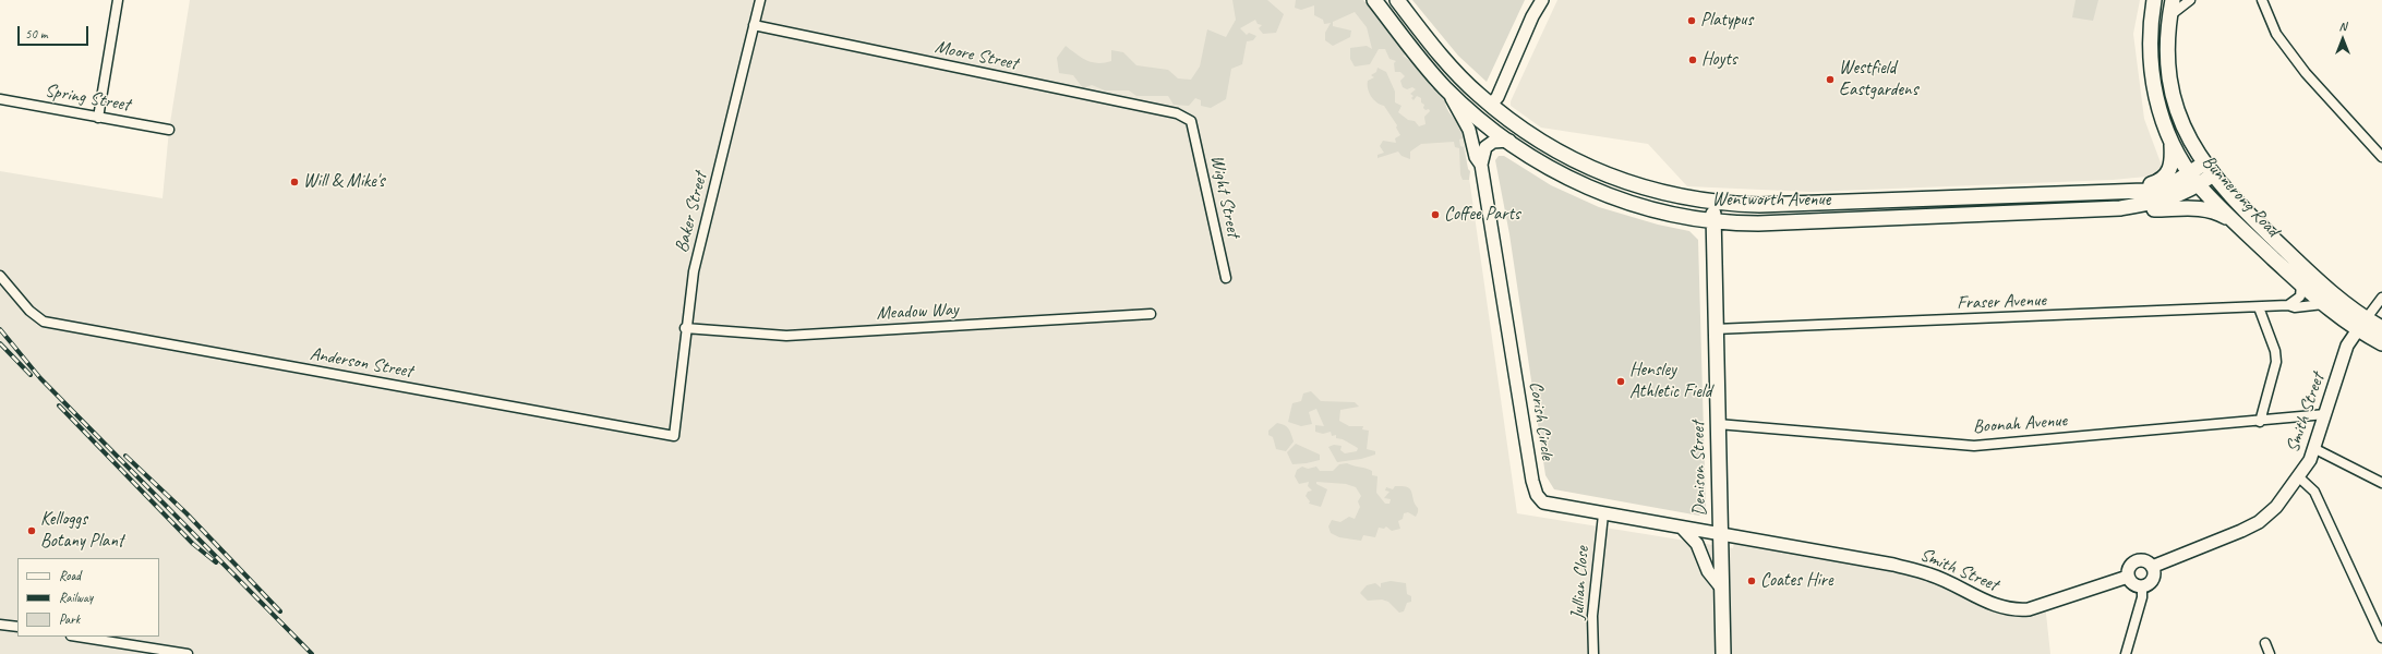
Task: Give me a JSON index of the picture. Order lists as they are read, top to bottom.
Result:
{
  "streets": {
    "main road": ["Bunnerong Road", "Wentworth Avenue", "Denison Street"],
    "street": [
      "Moore Street",
      "Spring Street",
      "Wight Street",
      "Baker Street",
      "Fraser Avenue",
      "Meadow Way",
      "Anderson Street",
      "Smith Street",
      "Corish Circle",
      "Boonah Avenue",
      "Jullian Close"
    ]
  },
  "crossings": [
    ["Moore Street", "Wight Street"],
    ["Moore Street", "Baker Street"],
    ["Bunnerong Road", "Wentworth Avenue"],
    ["Bunnerong Road", "Fraser Avenue"],
    ["Bunnerong Road", "Smith Street"],
    ["Wentworth Avenue", "Corish Circle"],
    ["Wentworth Avenue", "Denison Street"],
    ["Baker Street", "Meadow Way"],
    ["Baker Street", "Anderson Street"],
    ["Fraser Avenue", "Denison Street"],
    ["Smith Street", "Corish Circle"],
    ["Smith Street", "Boonah Avenue"],
    ["Smith Street", "Denison Street"],
    ["Corish Circle", "Denison Street"],
    ["Corish Circle", "Jullian Close"],
    ["Boonah Avenue", "Denison Street"]
  ],
  "places": [
    "Platypus",
    "Hoyts",
    "Westfield Eastgardens",
    "Will & Mike's",
    "Coffee Parts",
    "Hensley Athletic Field",
    "Kelloggs Botany Plant",
    "Coates Hire"
  ],
  "legend": ["Road", "Railway", "Park"],
  "scale_bar": "50 m",
  "north": "top"
}
